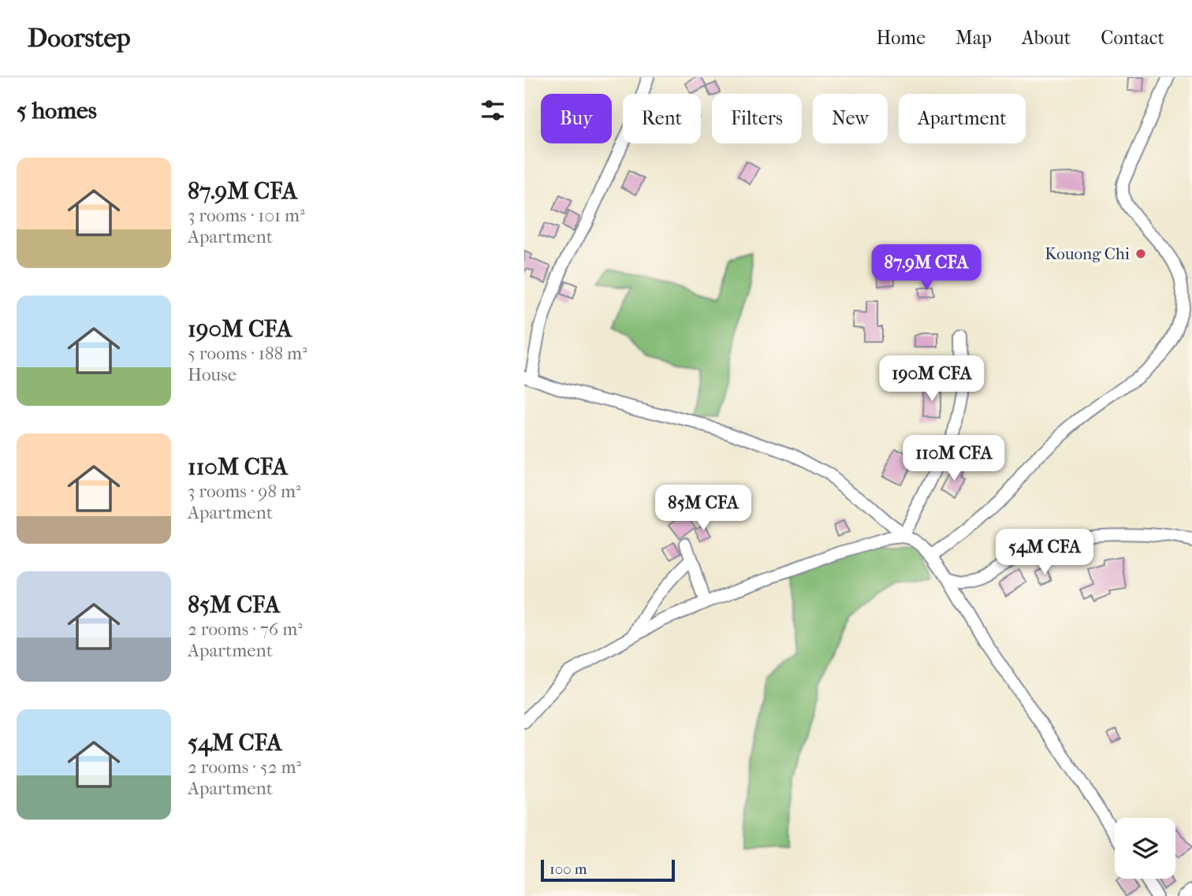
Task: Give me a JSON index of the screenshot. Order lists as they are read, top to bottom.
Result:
{
  "places": ["Kouong Chi"],
  "scale_bar": "100 m",
  "page": {
    "header": "Doorstep",
    "nav": [
      "Home",
      "Map",
      "About",
      "Contact"
    ],
    "heading": "5 homes",
    "chip": [
      "Buy",
      "Rent",
      "Filters",
      "New",
      "Apartment"
    ],
    "list": [
      {
        "name": "87.9M CFA",
        "note": "3 rooms · 101 m² · Apartment"
      },
      {
        "name": "190M CFA",
        "note": "5 rooms · 188 m² · House"
      },
      {
        "name": "110M CFA",
        "note": "3 rooms · 98 m² · Apartment"
      },
      {
        "name": "85M CFA",
        "note": "2 rooms · 76 m² · Apartment"
      },
      {
        "name": "54M CFA",
        "note": "2 rooms · 52 m² · Apartment"
      }
    ],
    "price": [
      "87.9M CFA",
      "190M CFA",
      "110M CFA",
      "85M CFA",
      "54M CFA"
    ],
    "scale": "100 m"
  }
}
